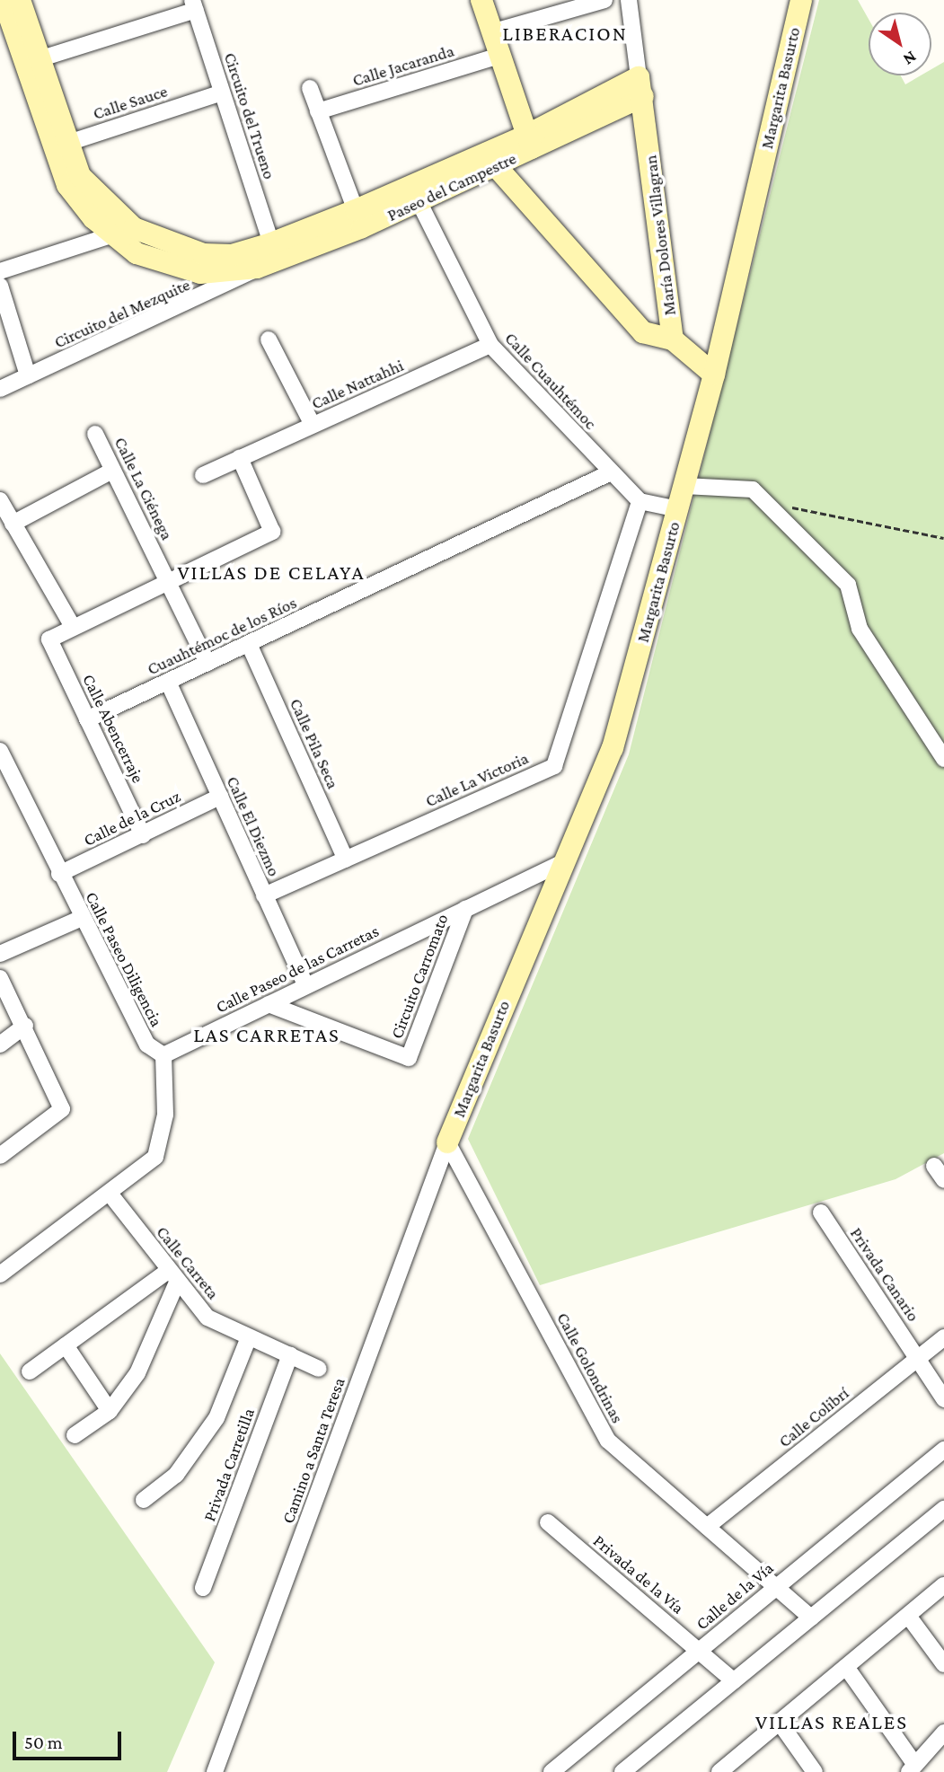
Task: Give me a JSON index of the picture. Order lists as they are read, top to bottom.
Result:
{
  "streets": {
    "street": [
      "Calle Jacaranda",
      "Margarita Basurto",
      "Calle Sauce",
      "Circuito del Trueno",
      "Paseo del Campestre",
      "María Dolores Villagran",
      "Circuito del Mezquite",
      "Calle Cuauhtémoc",
      "Calle Nattahhi",
      "Calle La Ciénega",
      "Cuauhtémoc de los Ríos",
      "Calle Abencerraje",
      "Calle Pila Seca",
      "Calle La Victoria",
      "Calle de la Cruz",
      "Calle El Diezmo",
      "Calle Paseo Diligencia",
      "Calle Paseo de las Carretas",
      "Circuito Carromato",
      "Calle Carreta",
      "Privada Canario",
      "Calle Golondrinas",
      "Calle Colibrí",
      "Camino a Santa Teresa",
      "Privada Carretilla",
      "Privada de la Vía",
      "Calle de la Vía"
    ]
  },
  "crossings": [
    ["Margarita Basurto", "María Dolores Villagran"],
    ["Margarita Basurto", "Calle Paseo de las Carretas"],
    ["Margarita Basurto", "Calle Golondrinas"],
    ["Margarita Basurto", "Camino a Santa Teresa"],
    ["Calle Sauce", "Circuito del Trueno"],
    ["Calle Sauce", "Paseo del Campestre"],
    ["Circuito del Trueno", "Paseo del Campestre"],
    ["Paseo del Campestre", "María Dolores Villagran"],
    ["Paseo del Campestre", "Circuito del Mezquite"],
    ["Paseo del Campestre", "Calle Cuauhtémoc"],
    ["Calle Cuauhtémoc", "Calle Nattahhi"],
    ["Calle Cuauhtémoc", "Cuauhtémoc de los Ríos"],
    ["Calle Cuauhtémoc", "Calle La Victoria"],
    ["Calle La Ciénega", "Cuauhtémoc de los Ríos"],
    ["Cuauhtémoc de los Ríos", "Calle Abencerraje"],
    ["Cuauhtémoc de los Ríos", "Calle Pila Seca"],
    ["Cuauhtémoc de los Ríos", "Calle El Diezmo"],
    ["Calle Abencerraje", "Calle de la Cruz"],
    ["Calle Pila Seca", "Calle La Victoria"],
    ["Calle La Victoria", "Calle El Diezmo"],
    ["Calle de la Cruz", "Calle El Diezmo"],
    ["Calle de la Cruz", "Calle Paseo Diligencia"],
    ["Calle El Diezmo", "Calle Paseo de las Carretas"],
    ["Calle Paseo Diligencia", "Calle Paseo de las Carretas"],
    ["Calle Paseo de las Carretas", "Circuito Carromato"],
    ["Calle Carreta", "Privada Carretilla"],
    ["Privada Canario", "Calle Colibrí"],
    ["Calle Golondrinas", "Calle Colibrí"],
    ["Calle Golondrinas", "Camino a Santa Teresa"],
    ["Calle Golondrinas", "Calle de la Vía"],
    ["Privada de la Vía", "Calle de la Vía"]
  ],
  "districts": [
    "LIBERACION",
    "VILLAS DE CELAYA",
    "LAS CARRETAS",
    "VILLAS REALES"
  ],
  "scale_bar": "50 m",
  "north": "bottom right"
}
